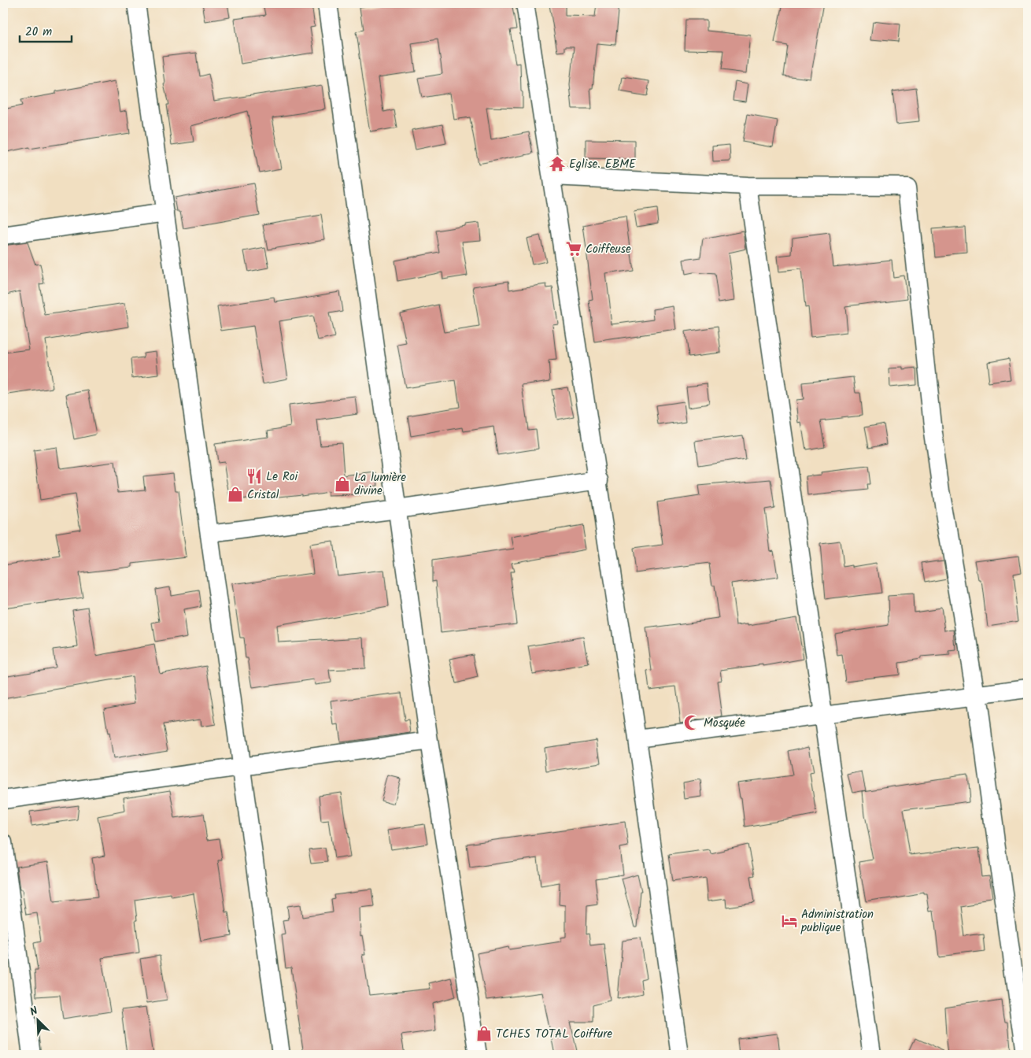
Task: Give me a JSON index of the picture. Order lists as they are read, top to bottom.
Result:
{
  "places": {
    "temple": ["Eglise. EBME"],
    "supermarket": ["Coiffeuse"],
    "restaurant": ["Le Roi"],
    "shop": ["La lumière divine", "Cristal", "TCHES TOTAL Coiffure"],
    "mosque": ["Mosquée"],
    "hotel": ["Administration publique"]
  },
  "scale_bar": "20 m",
  "north": "top left"
}
